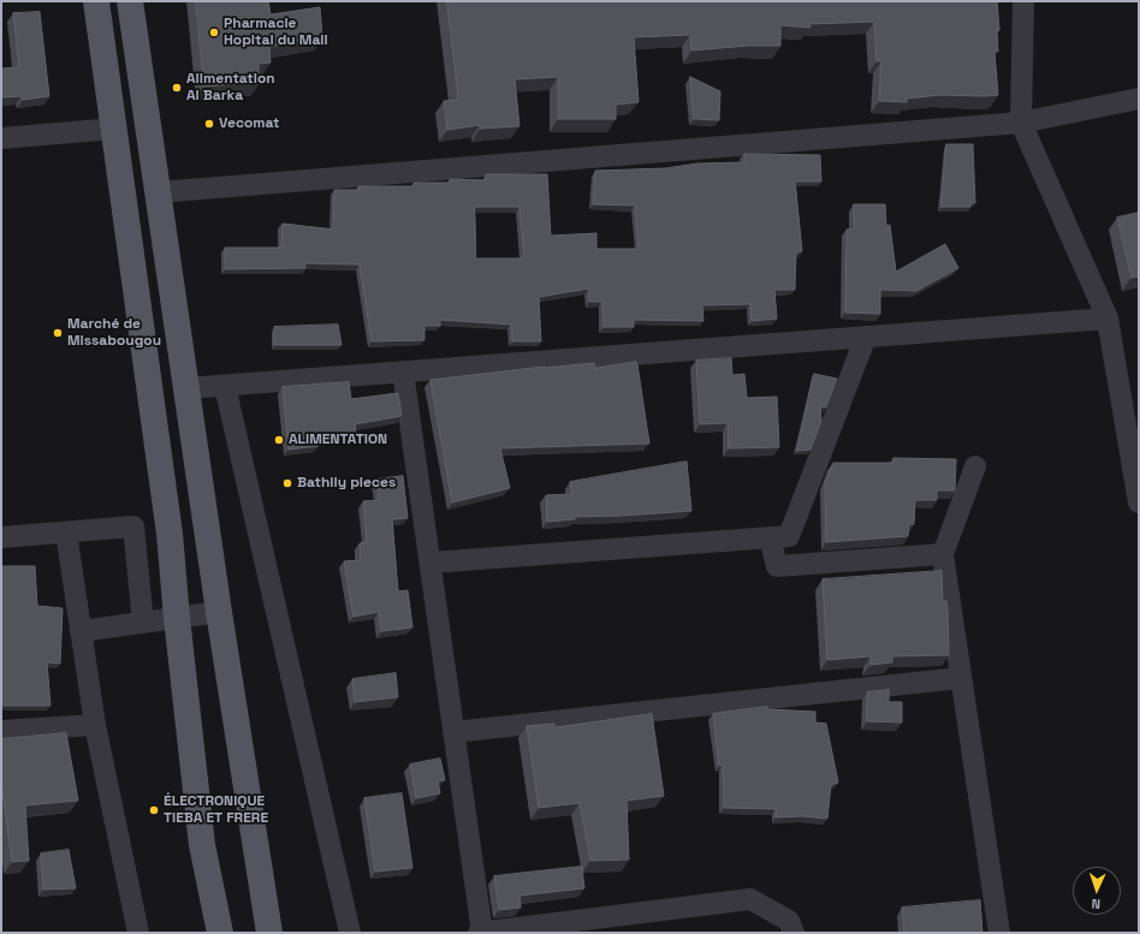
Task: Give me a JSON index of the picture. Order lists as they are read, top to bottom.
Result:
{
  "places": [
    "Pharmacie Hopital du Mali",
    "Alimentation Al Barka",
    "Vecomat",
    "Marché de Missabougou",
    "ALIMENTATION",
    "Bathily pieces",
    "ÉLECTRONIQUE TIEBA ET FRERE"
  ],
  "north": "bottom"
}
